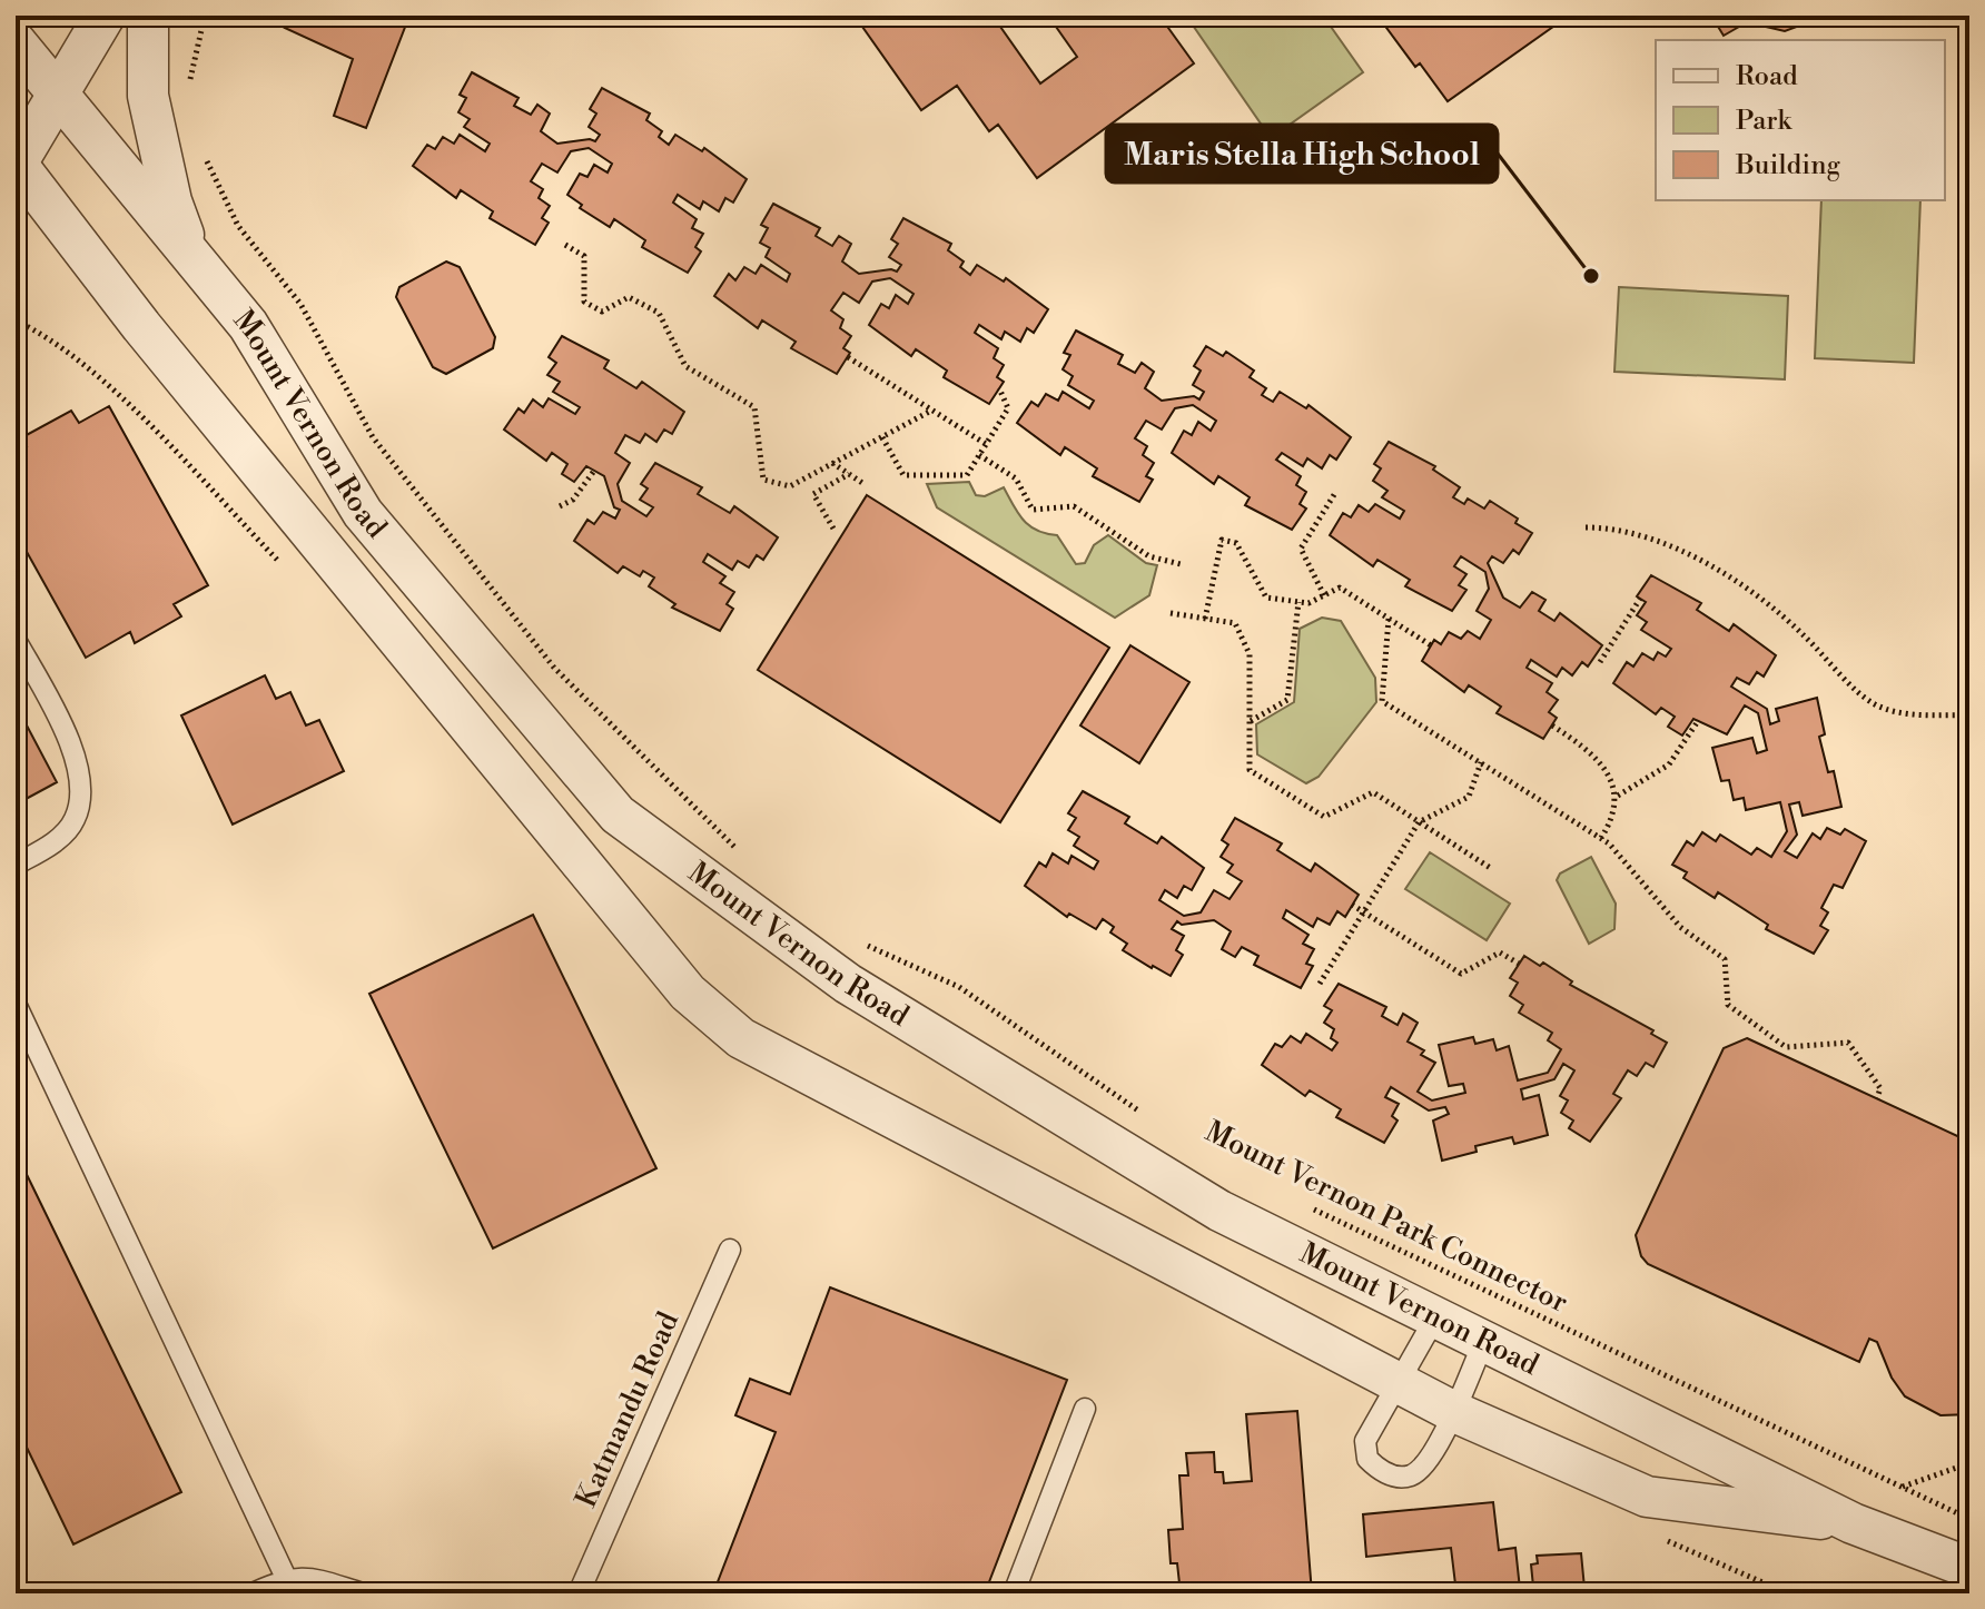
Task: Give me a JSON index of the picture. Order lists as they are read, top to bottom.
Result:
{
  "streets": {
    "street": ["Mount Vernon Road"],
    "lane": ["Katmandu Road"],
    "path": ["Mount Vernon Park Connector"]
  },
  "places": ["Maris Stella High School"],
  "legend": ["Road", "Park", "Building"]
}
